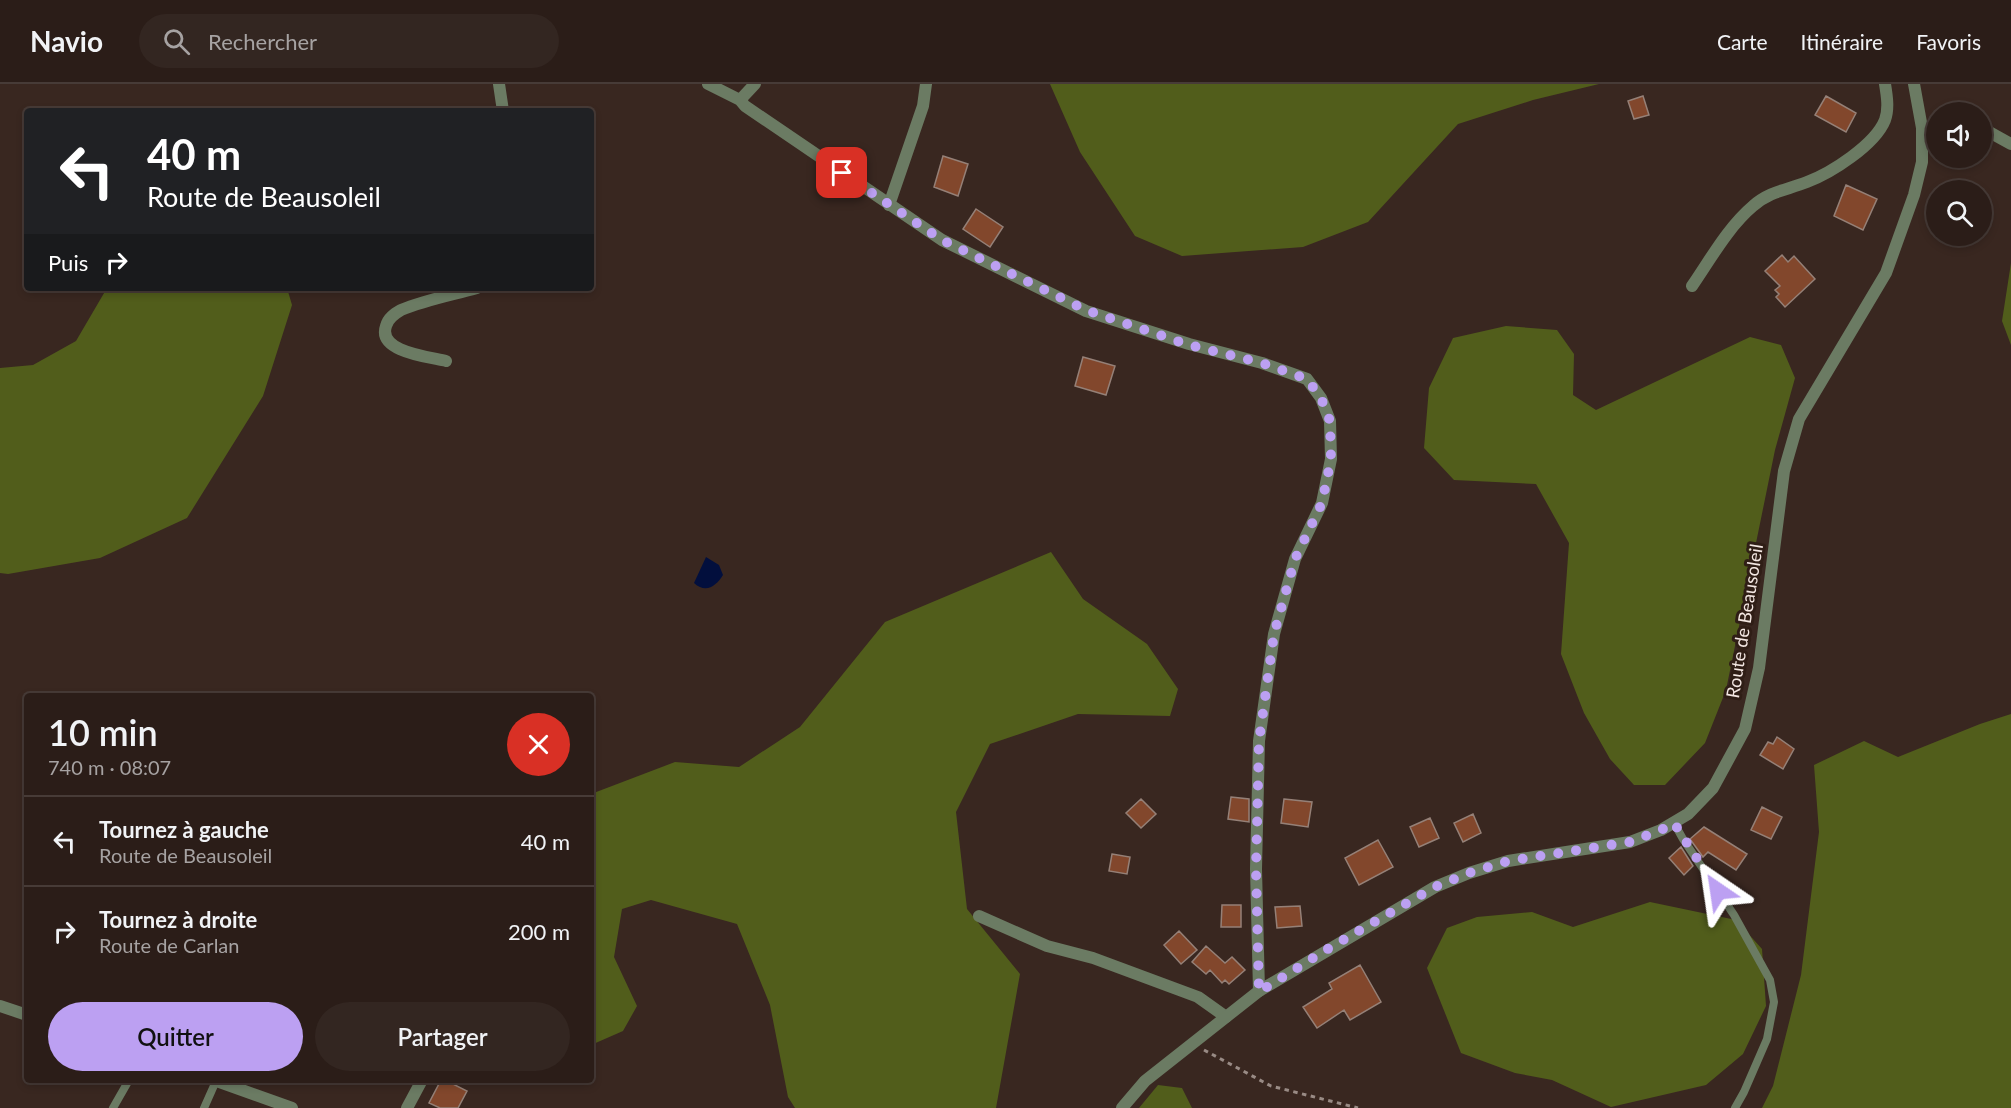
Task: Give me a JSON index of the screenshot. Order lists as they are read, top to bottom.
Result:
{
  "streets": {
    "street": ["Route de Beausoleil"]
  },
  "page": {
    "header": "Navio",
    "search": "Rechercher",
    "nav": ["Carte", "Itinéraire", "Favoris"],
    "turn": ["40 m", "Route de Beausoleil"],
    "then": "Puis",
    "heading": ["10 min", "740 m · 08:07"],
    "list": [
      {
        "name": "Tournez à gauche",
        "note": "Route de Beausoleil",
        "value": "40 m"
      },
      {
        "name": "Tournez à droite",
        "note": "Route de Carlan",
        "value": "200 m"
      }
    ],
    "buttons": ["Quitter", "Partager"]
  }
}
